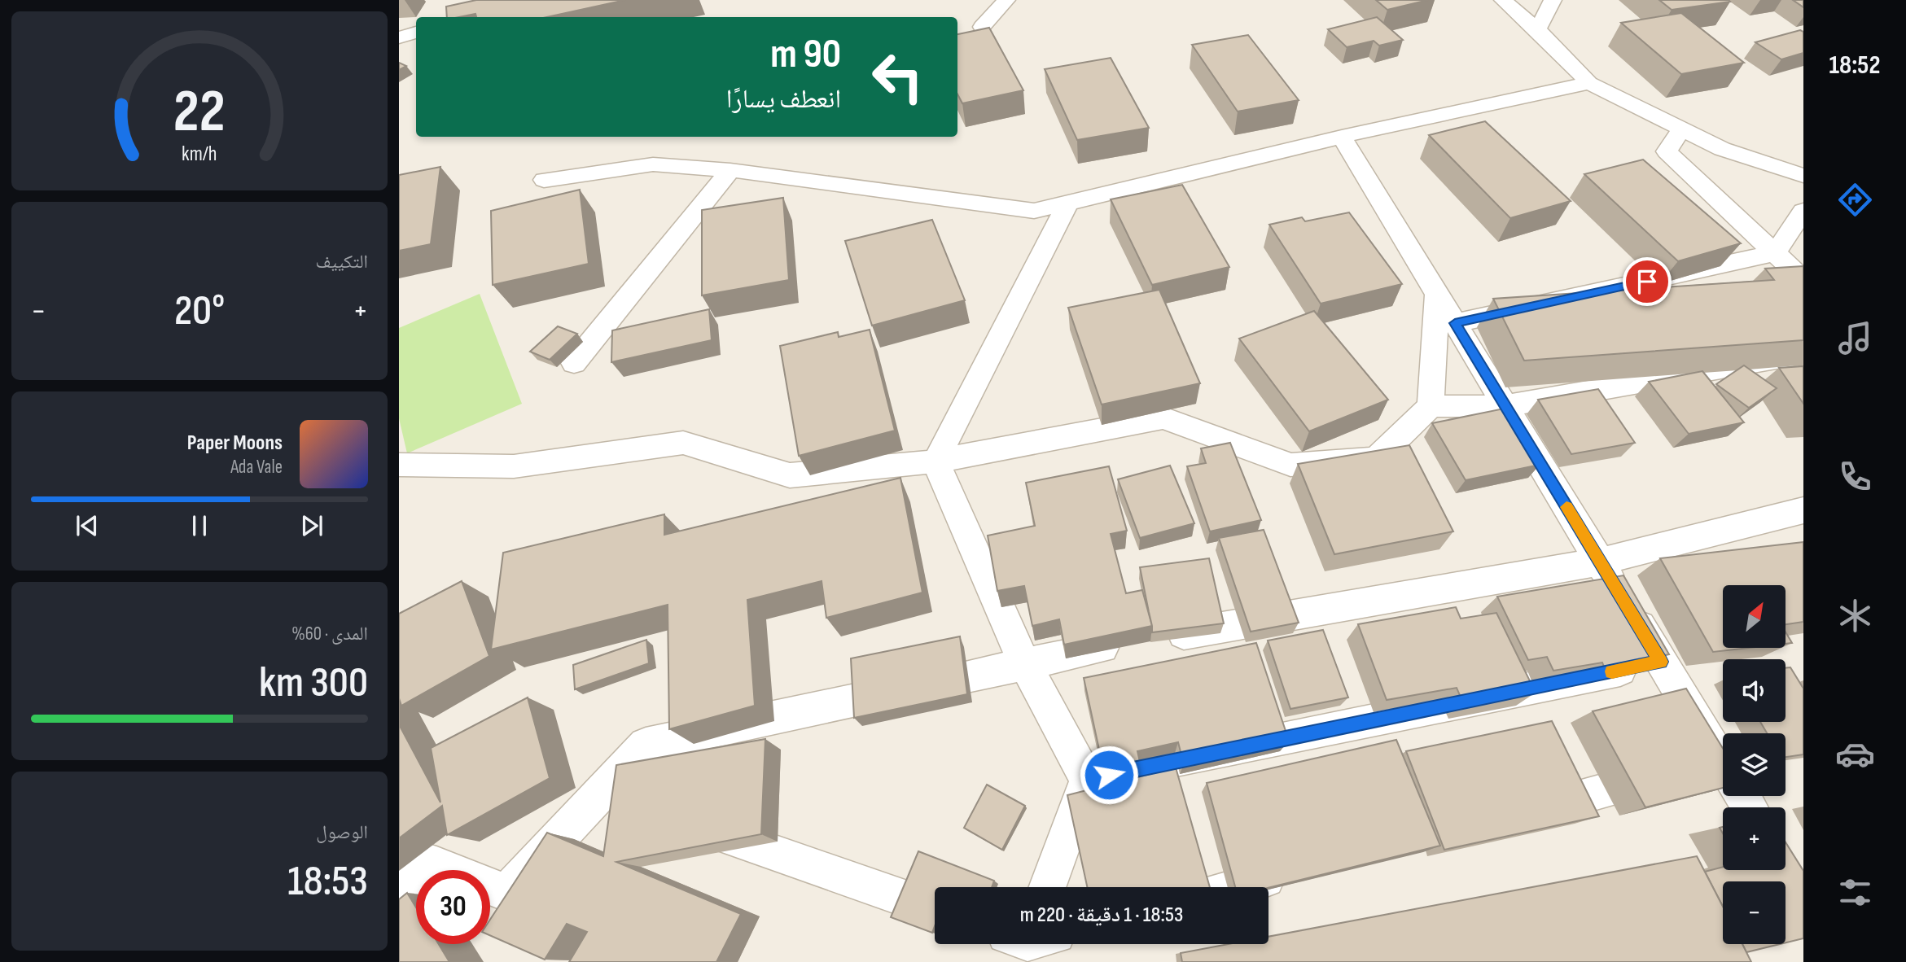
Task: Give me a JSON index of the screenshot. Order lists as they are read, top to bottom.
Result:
{
  "north": "top right",
  "page": {
    "tabs": "18:52",
    "turn": ["90 m", "انعطف يسارًا"],
    "tile": [
      "التكييف",
      ["المدى · 60%", "300 km"],
      ["الوصول", "18:53"]
    ],
    "heat": ["−", "20°", "+"],
    "song": ["Paper Moons", "Ada Vale"],
    "map_buttons": ["+", "−"],
    "limit": "30",
    "trip": "18:53 · 1 دقيقة · 220 m",
    "gauge": ["22", "km/h"]
  }
}
